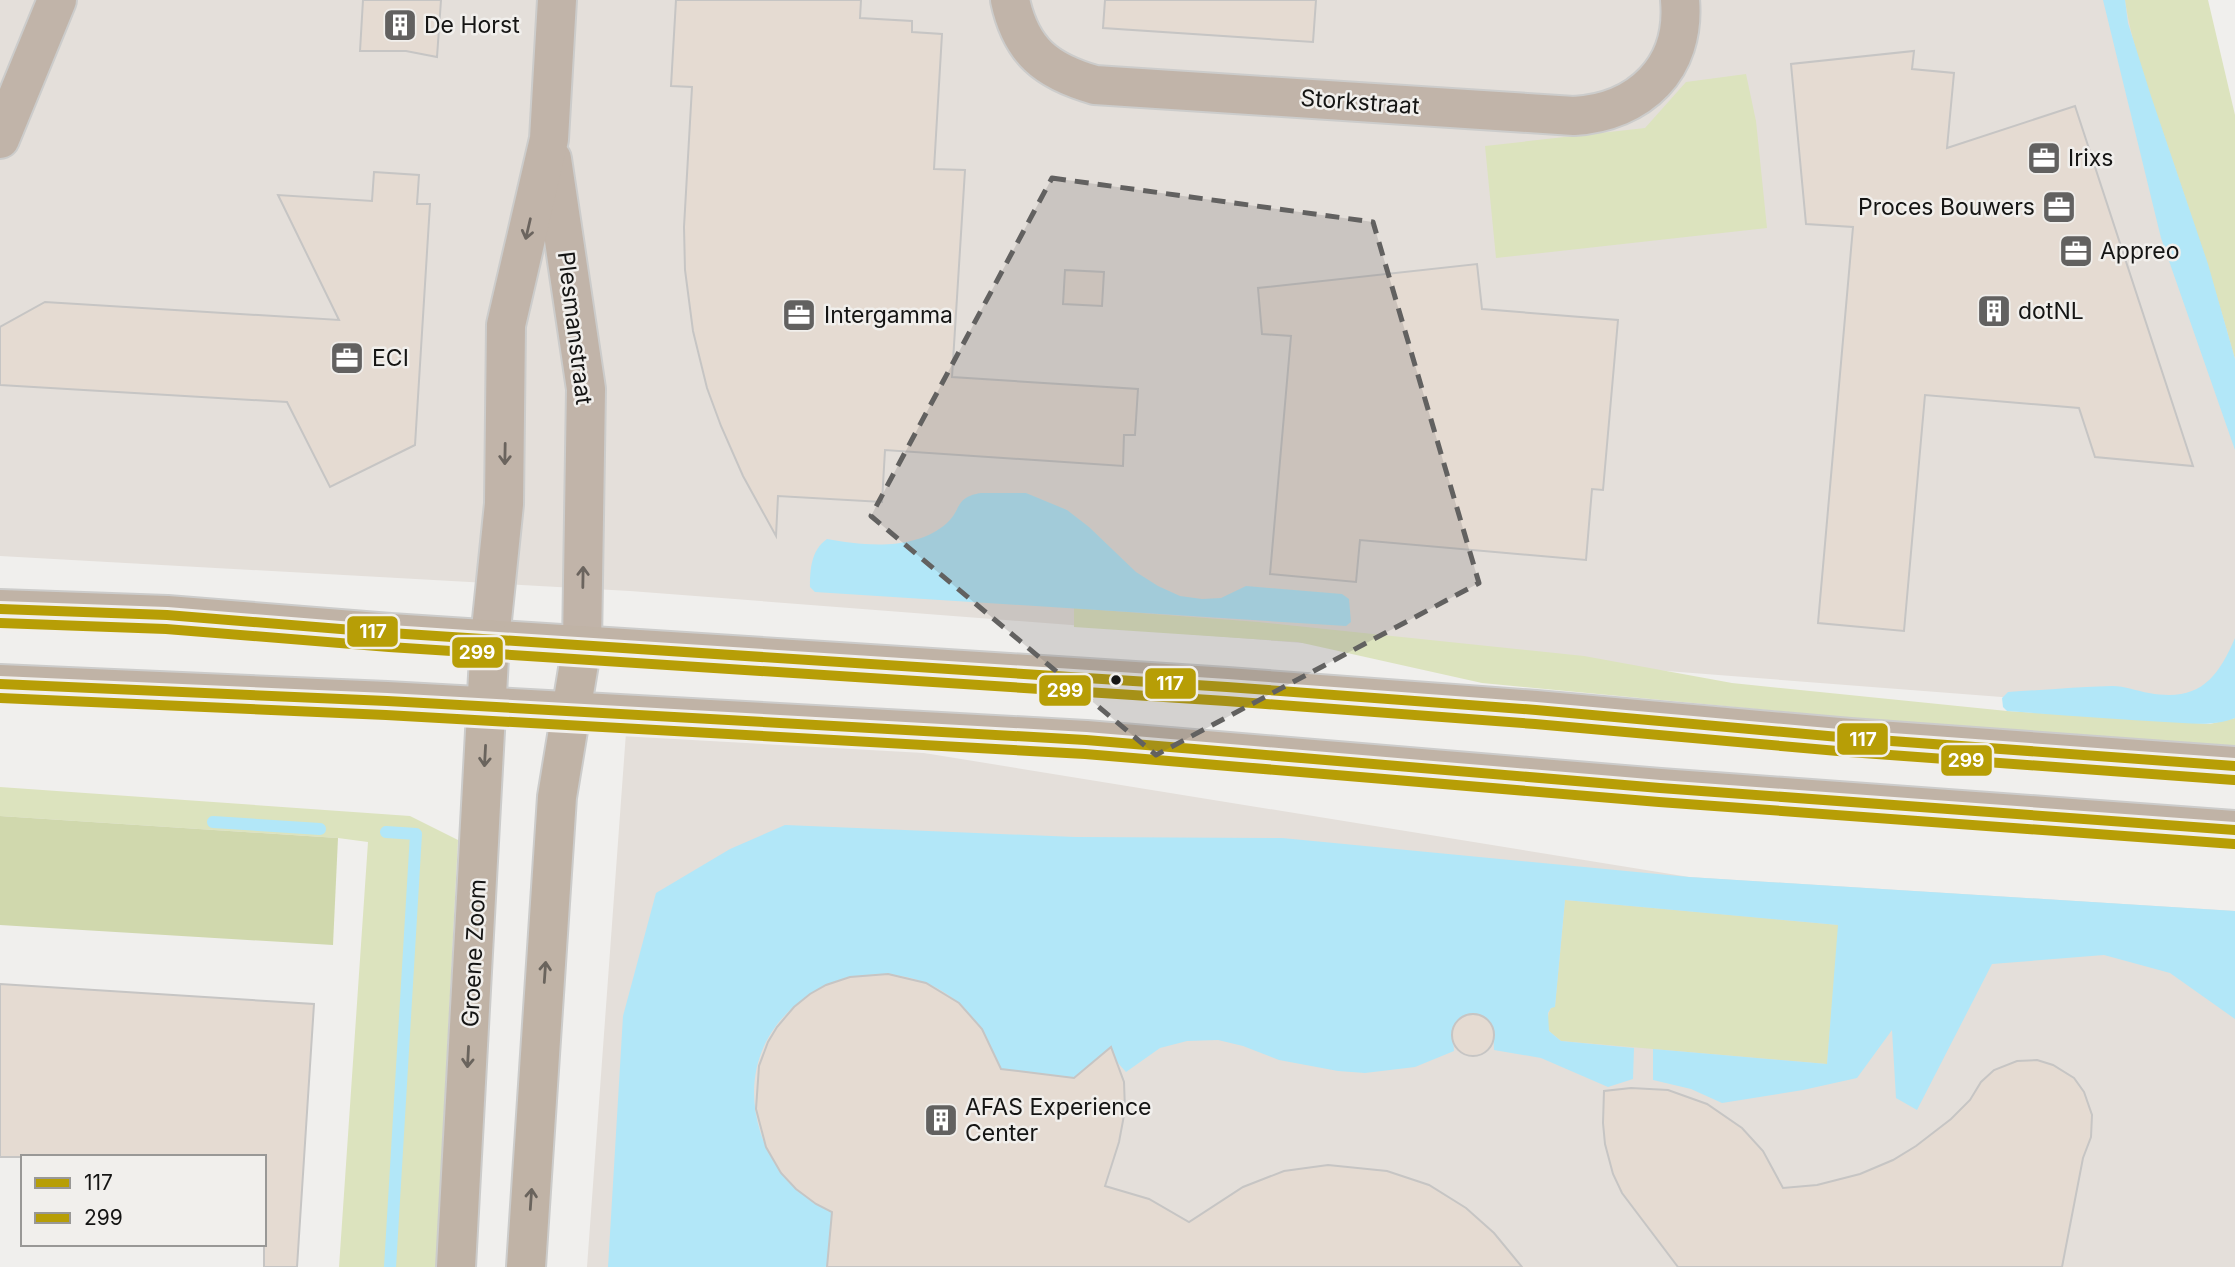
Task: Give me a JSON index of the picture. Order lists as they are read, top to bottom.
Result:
{
  "streets": {
    "main road": ["Groene Zoom"],
    "street": ["Storkstraat", "Plesmanstraat"]
  },
  "crossings": [
    ["Plesmanstraat", "Groene Zoom"]
  ],
  "places": {
    "building": ["De Horst", "dotNL", "AFAS Experience Center"],
    "office": [
      "Irixs",
      "Proces Bouwers",
      "Appreo",
      "Intergamma",
      "ECI"
    ]
  },
  "lines": ["transit line 117", "transit line 299"],
  "legend": ["117", "299"]
}
